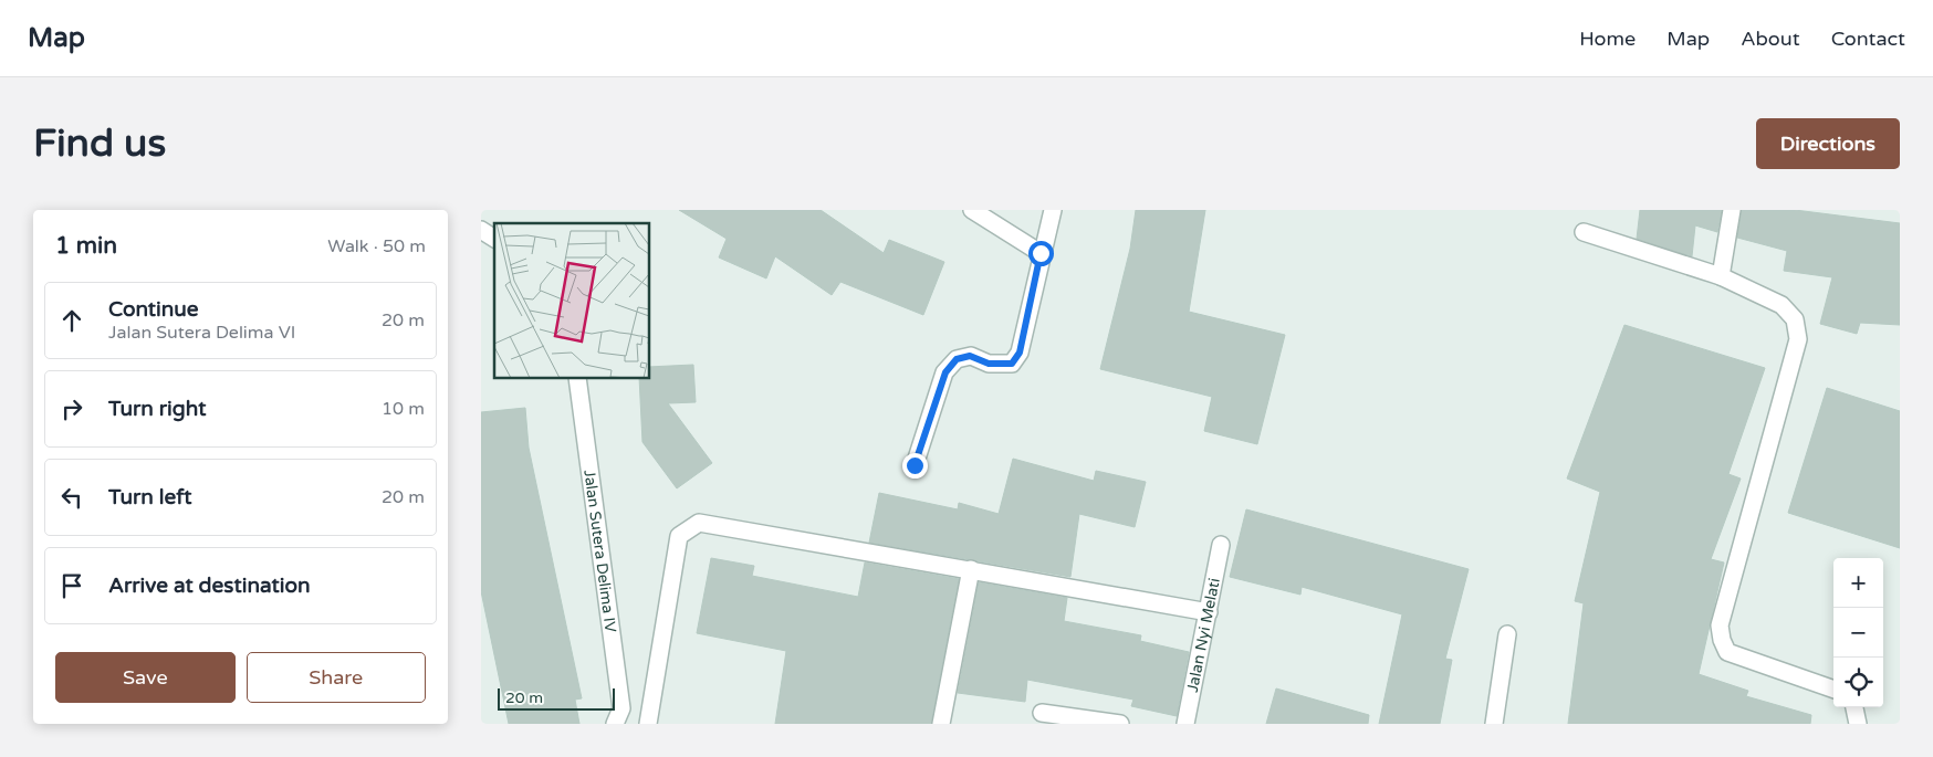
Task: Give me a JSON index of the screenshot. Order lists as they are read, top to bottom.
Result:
{
  "streets": {
    "street": ["Jalan Sutera Delima IV", "Jalan Nyi Melati"]
  },
  "scale_bar": "20 m",
  "page": {
    "header": "Map",
    "nav": [
      "Home",
      "Map",
      "About",
      "Contact"
    ],
    "buttons": [
      "Directions",
      ["Save", "Share"]
    ],
    "title": "Find us",
    "heading": ["1 min", "Walk · 50 m"],
    "list": [
      ["Continue", "Jalan Sutera Delima VI", "20 m"],
      ["Turn right", "10 m"],
      ["Turn left", "20 m"],
      "Arrive at destination"
    ],
    "map_buttons": ["+", "−"],
    "scale": "20 m"
  }
}
